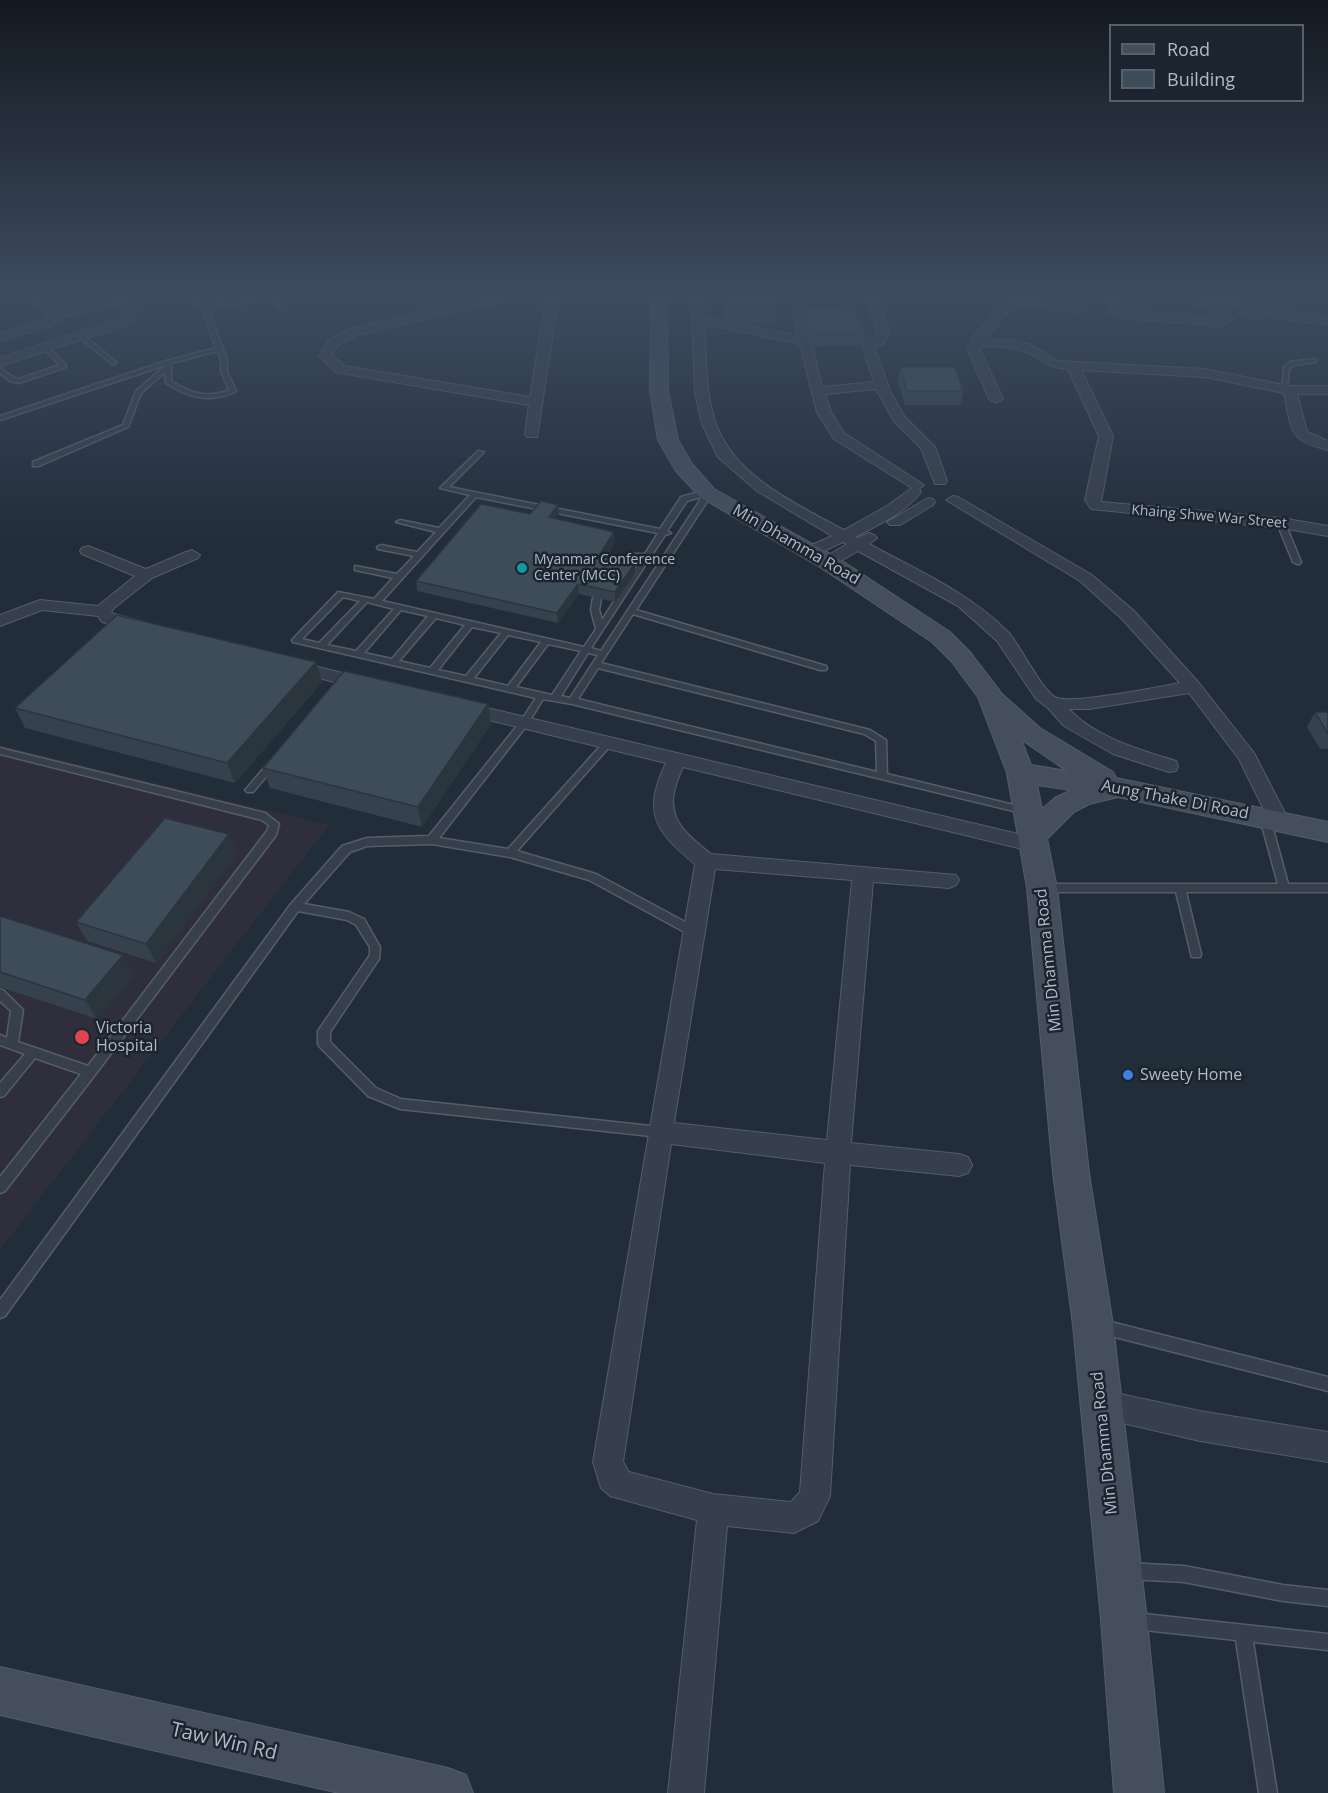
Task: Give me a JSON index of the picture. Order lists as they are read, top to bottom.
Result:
{
  "streets": {
    "main road": ["Min Dhamma Road", "Aung Thake Di Road", "Taw Win Rd"],
    "street": ["Khaing Shwe War Street"]
  },
  "crossings": [
    ["Min Dhamma Road", "Aung Thake Di Road"]
  ],
  "places": ["Myanmar Conference Center (MCC)", "Victoria Hospital", "Sweety Home"],
  "legend": ["Road", "Building"]
}
